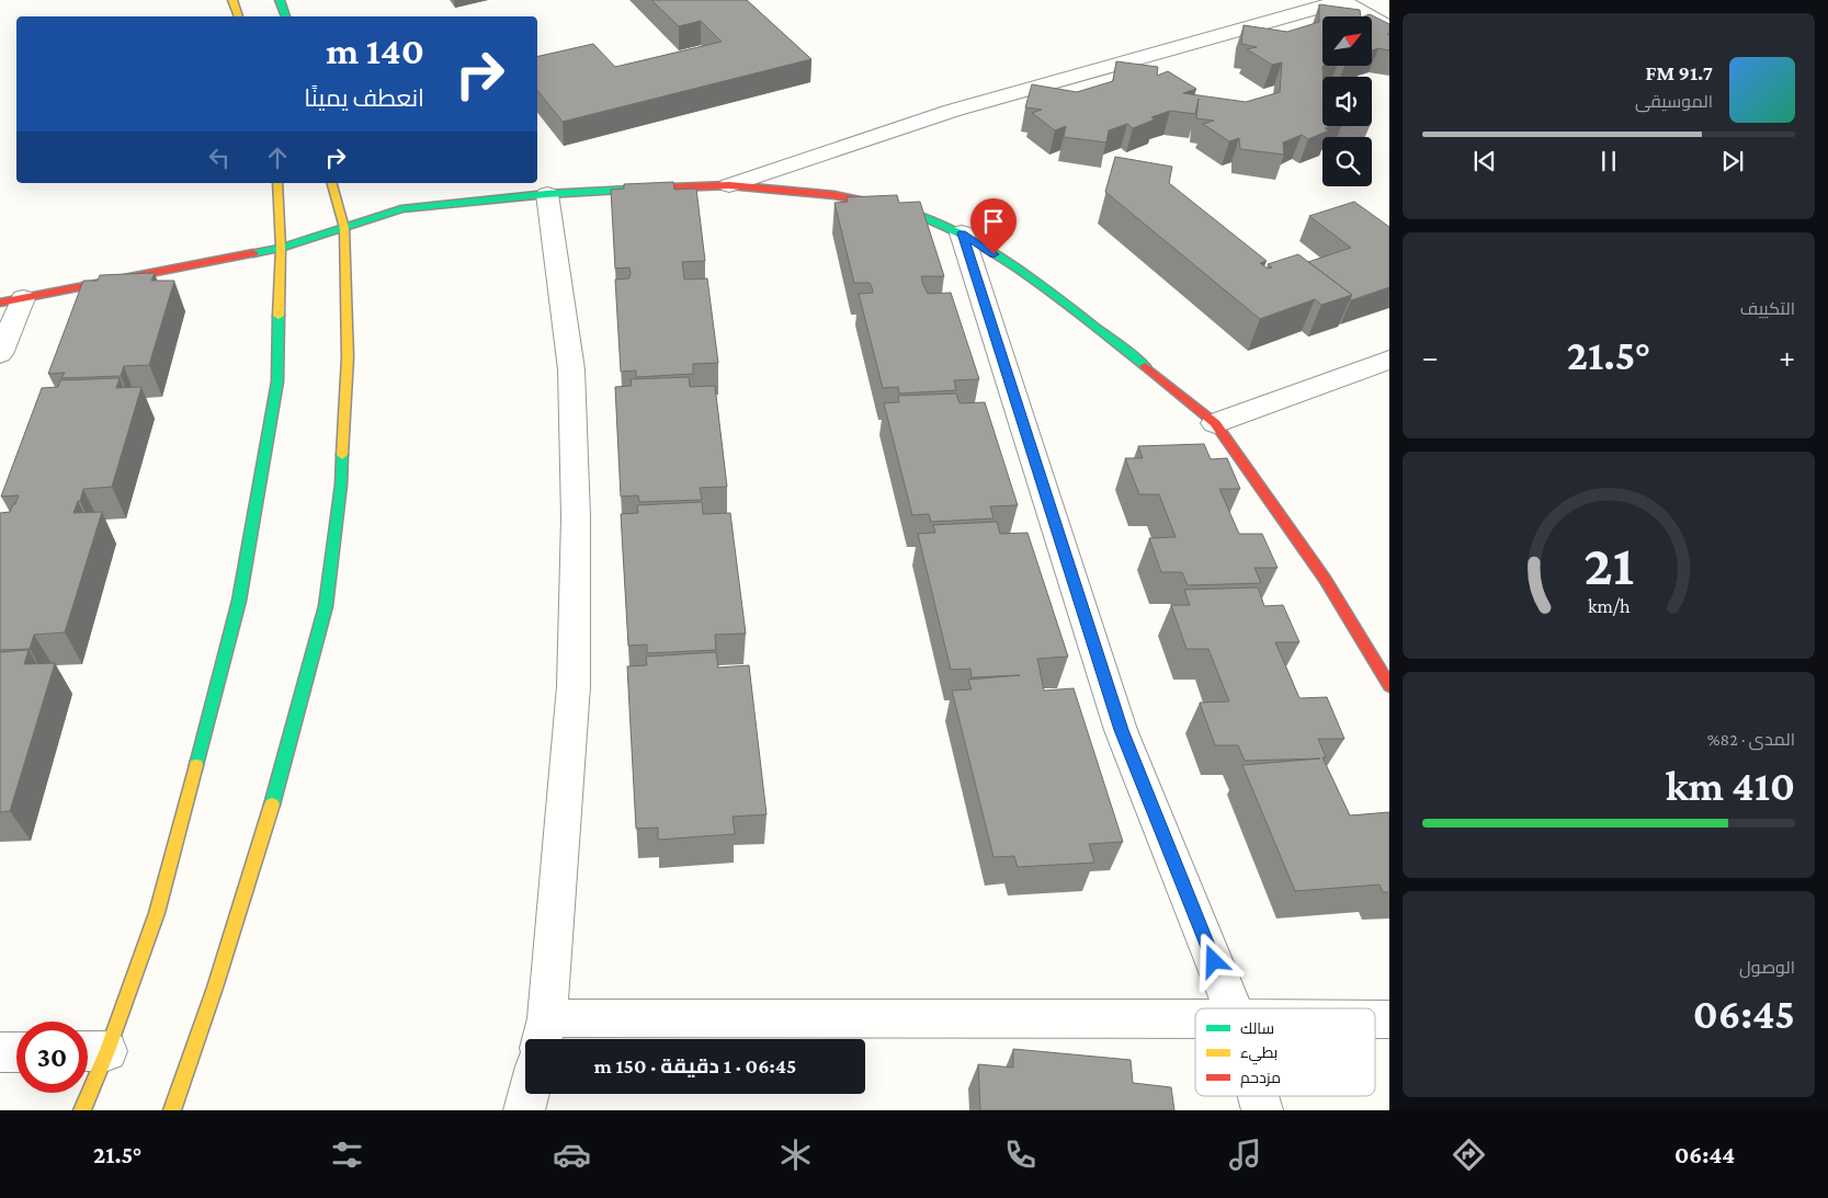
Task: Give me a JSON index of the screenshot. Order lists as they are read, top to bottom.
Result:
{
  "legend": ["سالك", "بطيء", "مزدحم"],
  "north": "top right",
  "page": {
    "turn": ["140 m", "انعطف يمينًا"],
    "song": ["91.7 FM", "الموسيقى"],
    "tile": [
      "التكييف",
      ["المدى · 82%", "410 km"],
      ["الوصول", "06:45"]
    ],
    "heat": ["−", "21.5°", "+"],
    "limit": "30",
    "trip": "06:45 · 1 دقيقة · 150 m",
    "tabs": ["06:44", "21.5°"],
    "gauge": ["21", "km/h"]
  }
}
